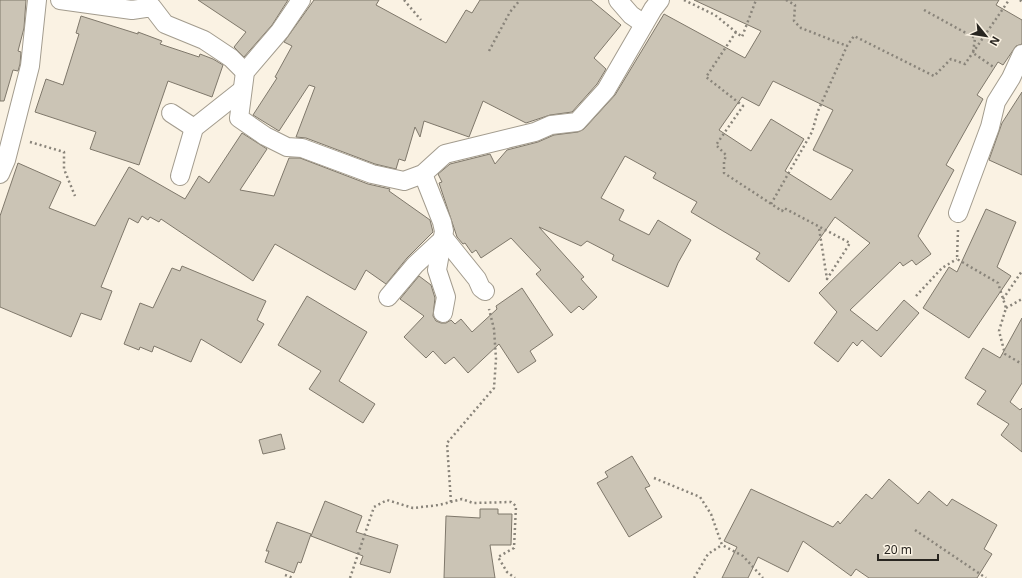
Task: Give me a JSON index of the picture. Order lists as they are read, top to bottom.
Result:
{
  "scale_bar": "20 m",
  "north": "bottom right"
}
